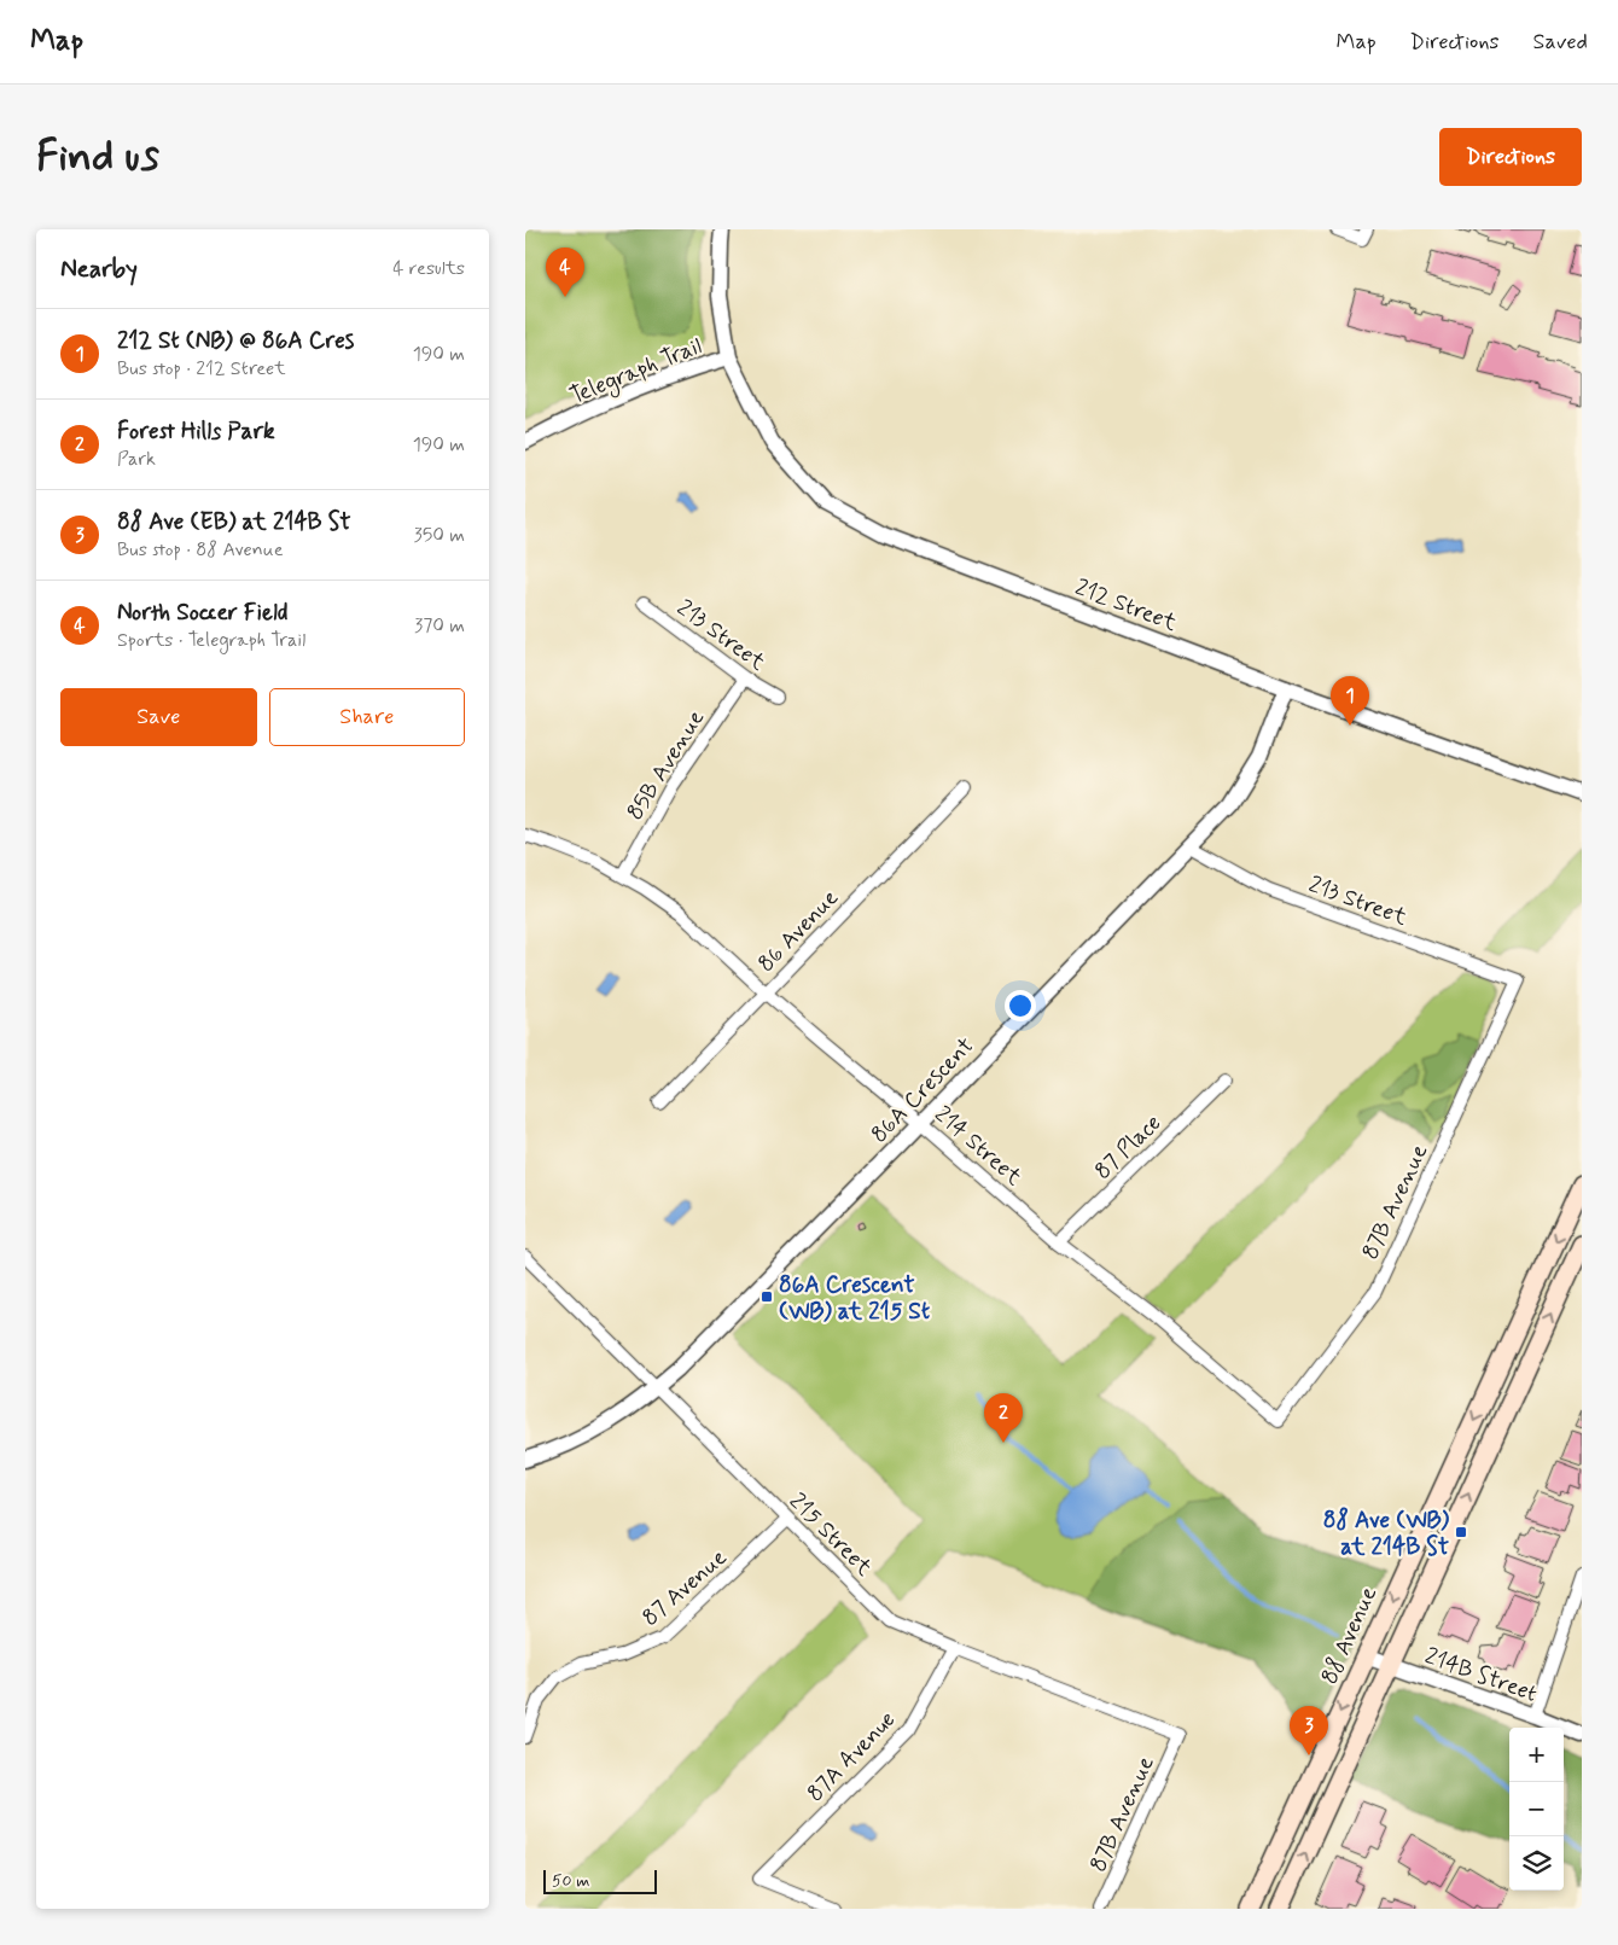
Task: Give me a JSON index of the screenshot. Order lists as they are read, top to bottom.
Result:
{
  "streets": {
    "main road": ["88 Avenue"],
    "street": [
      "Telegraph Trail",
      "212 Street",
      "213 Street",
      "85B Avenue",
      "86 Avenue",
      "86A Crescent",
      "214 Street",
      "87 Place",
      "87B Avenue",
      "215 Street",
      "87 Avenue",
      "214B Street",
      "87A Avenue"
    ]
  },
  "crossings": [
    ["Telegraph Trail", "212 Street"],
    ["212 Street", "86A Crescent"],
    ["213 Street", "85B Avenue"],
    ["213 Street", "86A Crescent"],
    ["213 Street", "87B Avenue"],
    ["85B Avenue", "214 Street"],
    ["86 Avenue", "214 Street"],
    ["86A Crescent", "214 Street"],
    ["86A Crescent", "215 Street"],
    ["214 Street", "87 Place"],
    ["214 Street", "87B Avenue"],
    ["87B Avenue", "215 Street"],
    ["215 Street", "87 Avenue"],
    ["215 Street", "87A Avenue"],
    ["88 Avenue", "214B Street"]
  ],
  "places": {
    "transit": ["86A Crescent (WB) at 215 St", "88 Ave (WB) at 214B St"]
  },
  "scale_bar": "50 m",
  "page": {
    "header": "Map",
    "nav": ["Map", "Directions", "Saved"],
    "buttons": [
      "Directions",
      ["Save", "Share"]
    ],
    "title": "Find us",
    "heading": ["Nearby", "4 results"],
    "pins": [
      "4",
      "1",
      "2",
      "3"
    ],
    "list": [
      {
        "mark": "1",
        "name": "212 St (NB) @ 86A Cres",
        "note": "Bus stop · 212 Street",
        "value": "190 m"
      },
      {
        "mark": "2",
        "name": "Forest Hills Park",
        "note": "Park",
        "value": "190 m"
      },
      {
        "mark": "3",
        "name": "88 Ave (EB) at 214B St",
        "note": "Bus stop · 88 Avenue",
        "value": "350 m"
      },
      {
        "mark": "4",
        "name": "North Soccer Field",
        "note": "Sports · Telegraph Trail",
        "value": "370 m"
      }
    ],
    "map_buttons": ["+", "−"],
    "scale": "50 m"
  }
}
